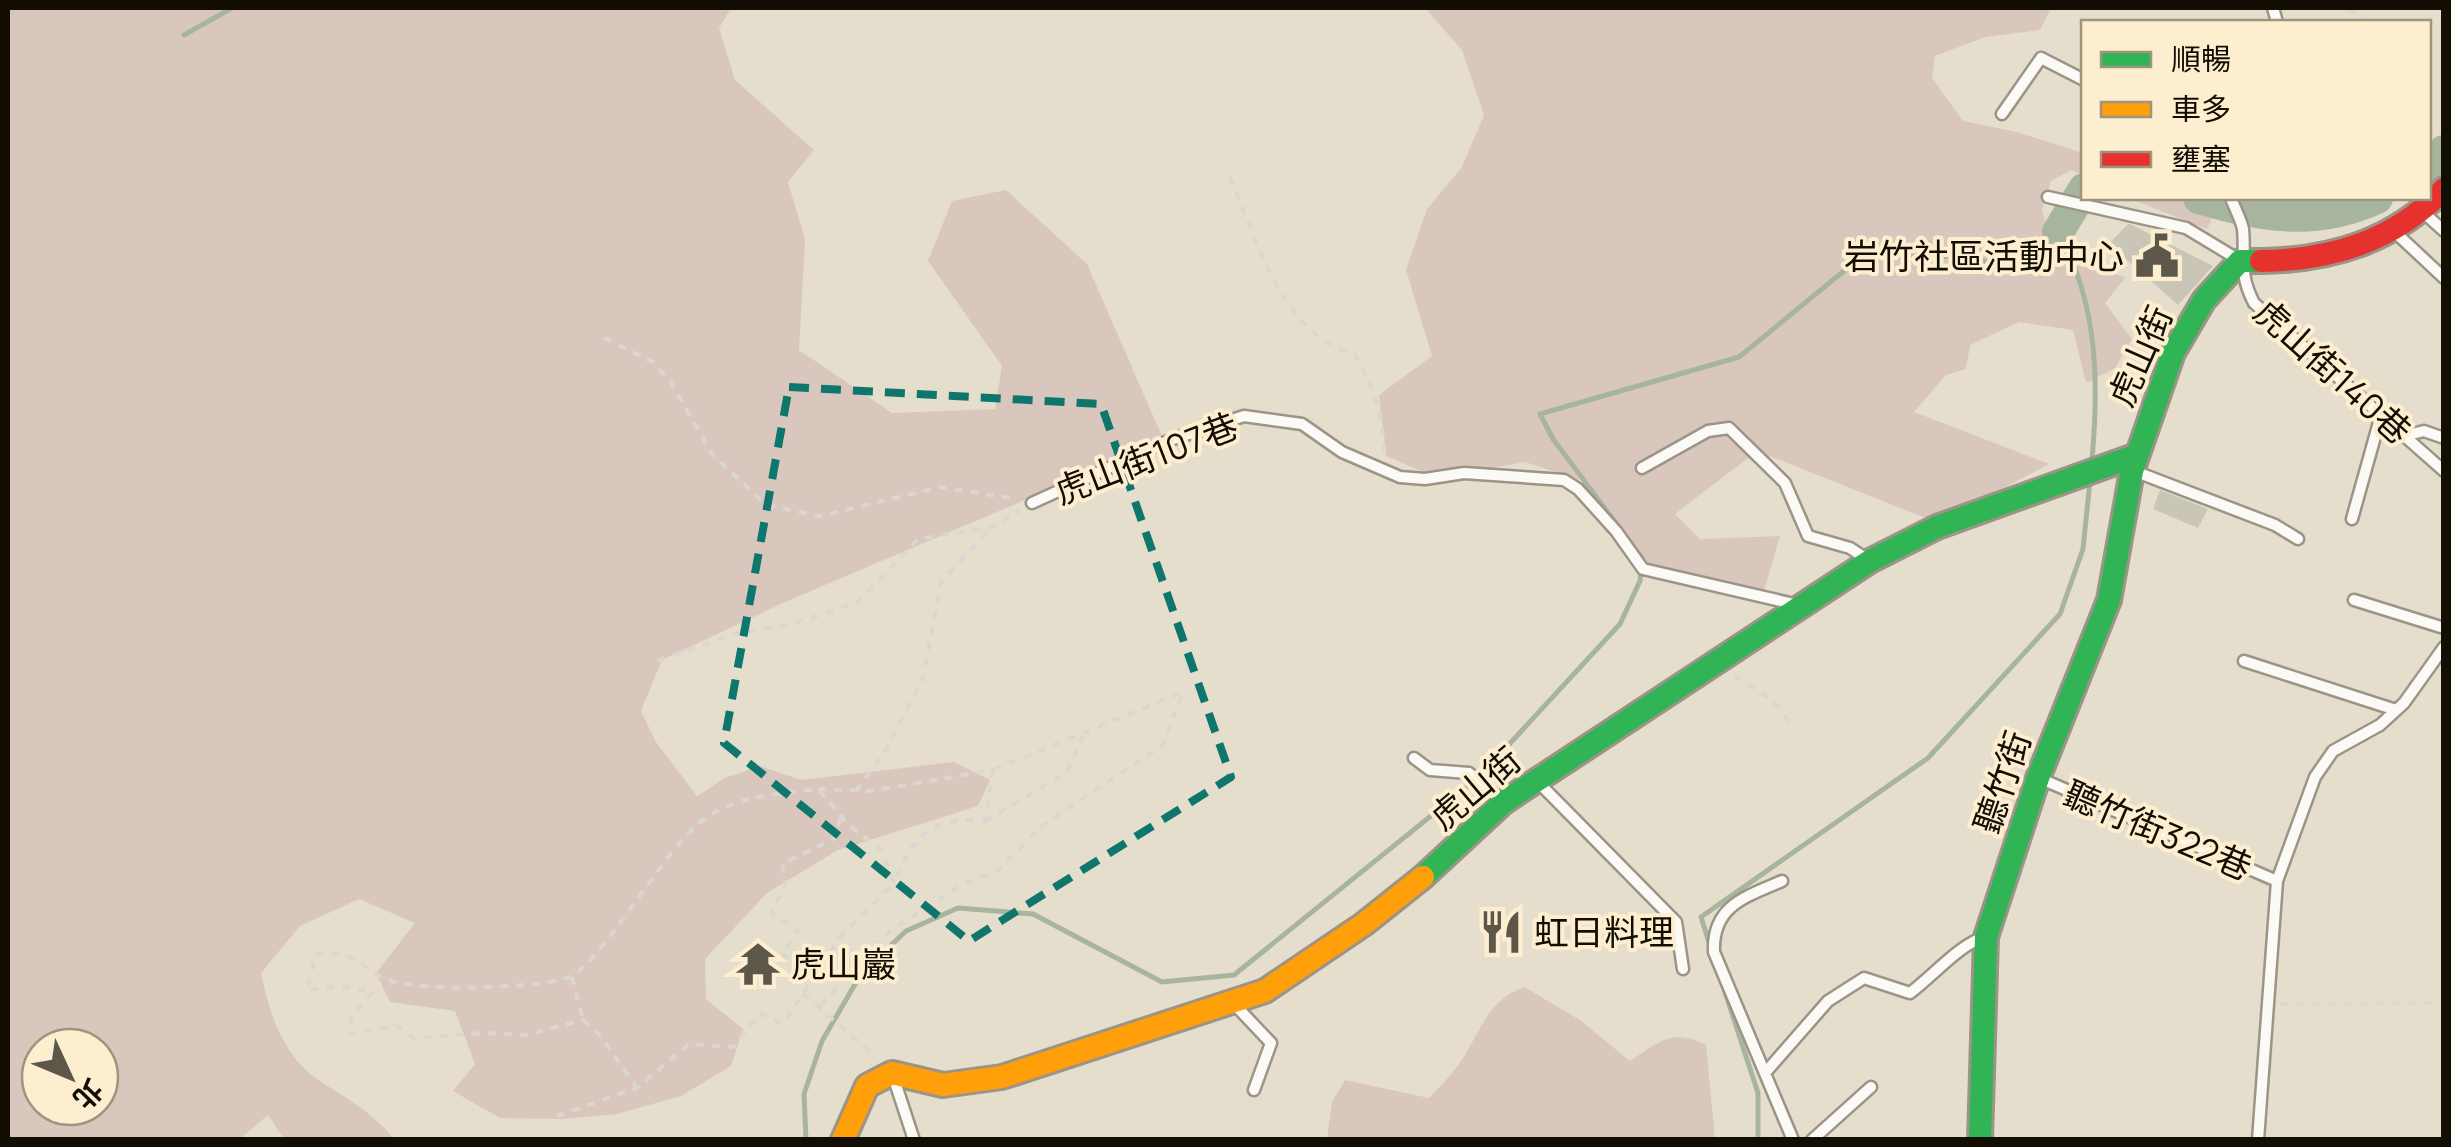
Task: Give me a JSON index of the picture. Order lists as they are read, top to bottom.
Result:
{
  "streets": {
    "street": ["虎山街", "聽竹街"],
    "lane": ["虎山街140巷", "虎山街107巷", "聽竹街322巷"]
  },
  "crossings": [
    ["虎山街", "虎山街140巷"],
    ["虎山街", "虎山街107巷"],
    ["虎山街", "聽竹街"],
    ["聽竹街", "聽竹街322巷"]
  ],
  "places": {
    "public building": ["岩竹社區活動中心"],
    "restaurant": ["虹日料理"],
    "temple": ["虎山巖"]
  },
  "legend": ["順暢", "車多", "壅塞"],
  "north": "bottom right"
}
